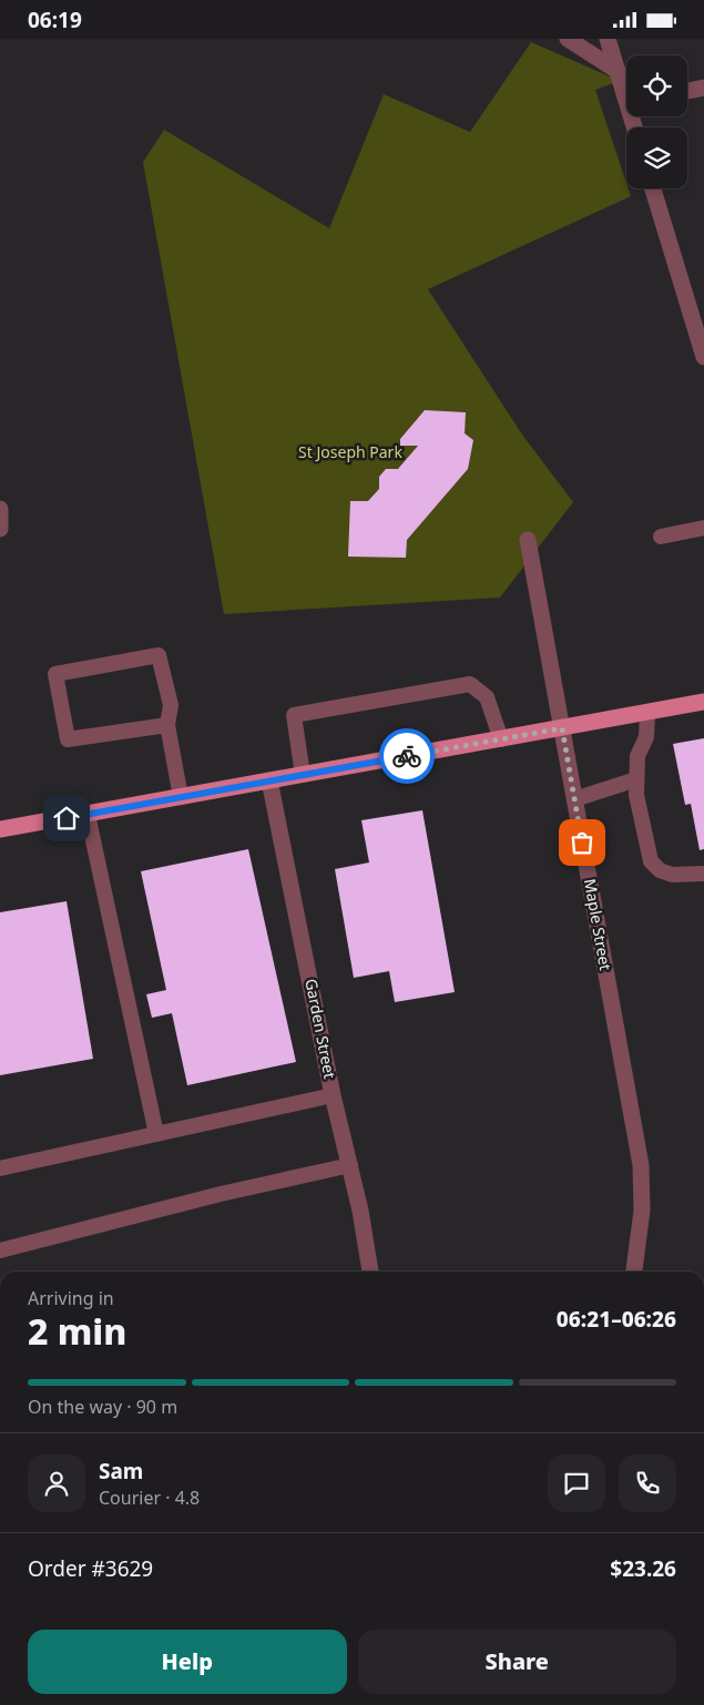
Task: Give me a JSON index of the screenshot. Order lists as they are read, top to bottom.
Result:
{
  "streets": {
    "street": ["Maple Street", "Garden Street"]
  },
  "parks": ["St Joseph Park"],
  "page": {
    "status": "06:19",
    "heading": ["2 min", "Arriving in", "06:21–06:26"],
    "panel": [
      "Sam",
      "Courier · 4.8",
      "Order #3629",
      "$23.26"
    ],
    "bar": "On the way · 90 m",
    "buttons": ["Help", "Share"]
  }
}
